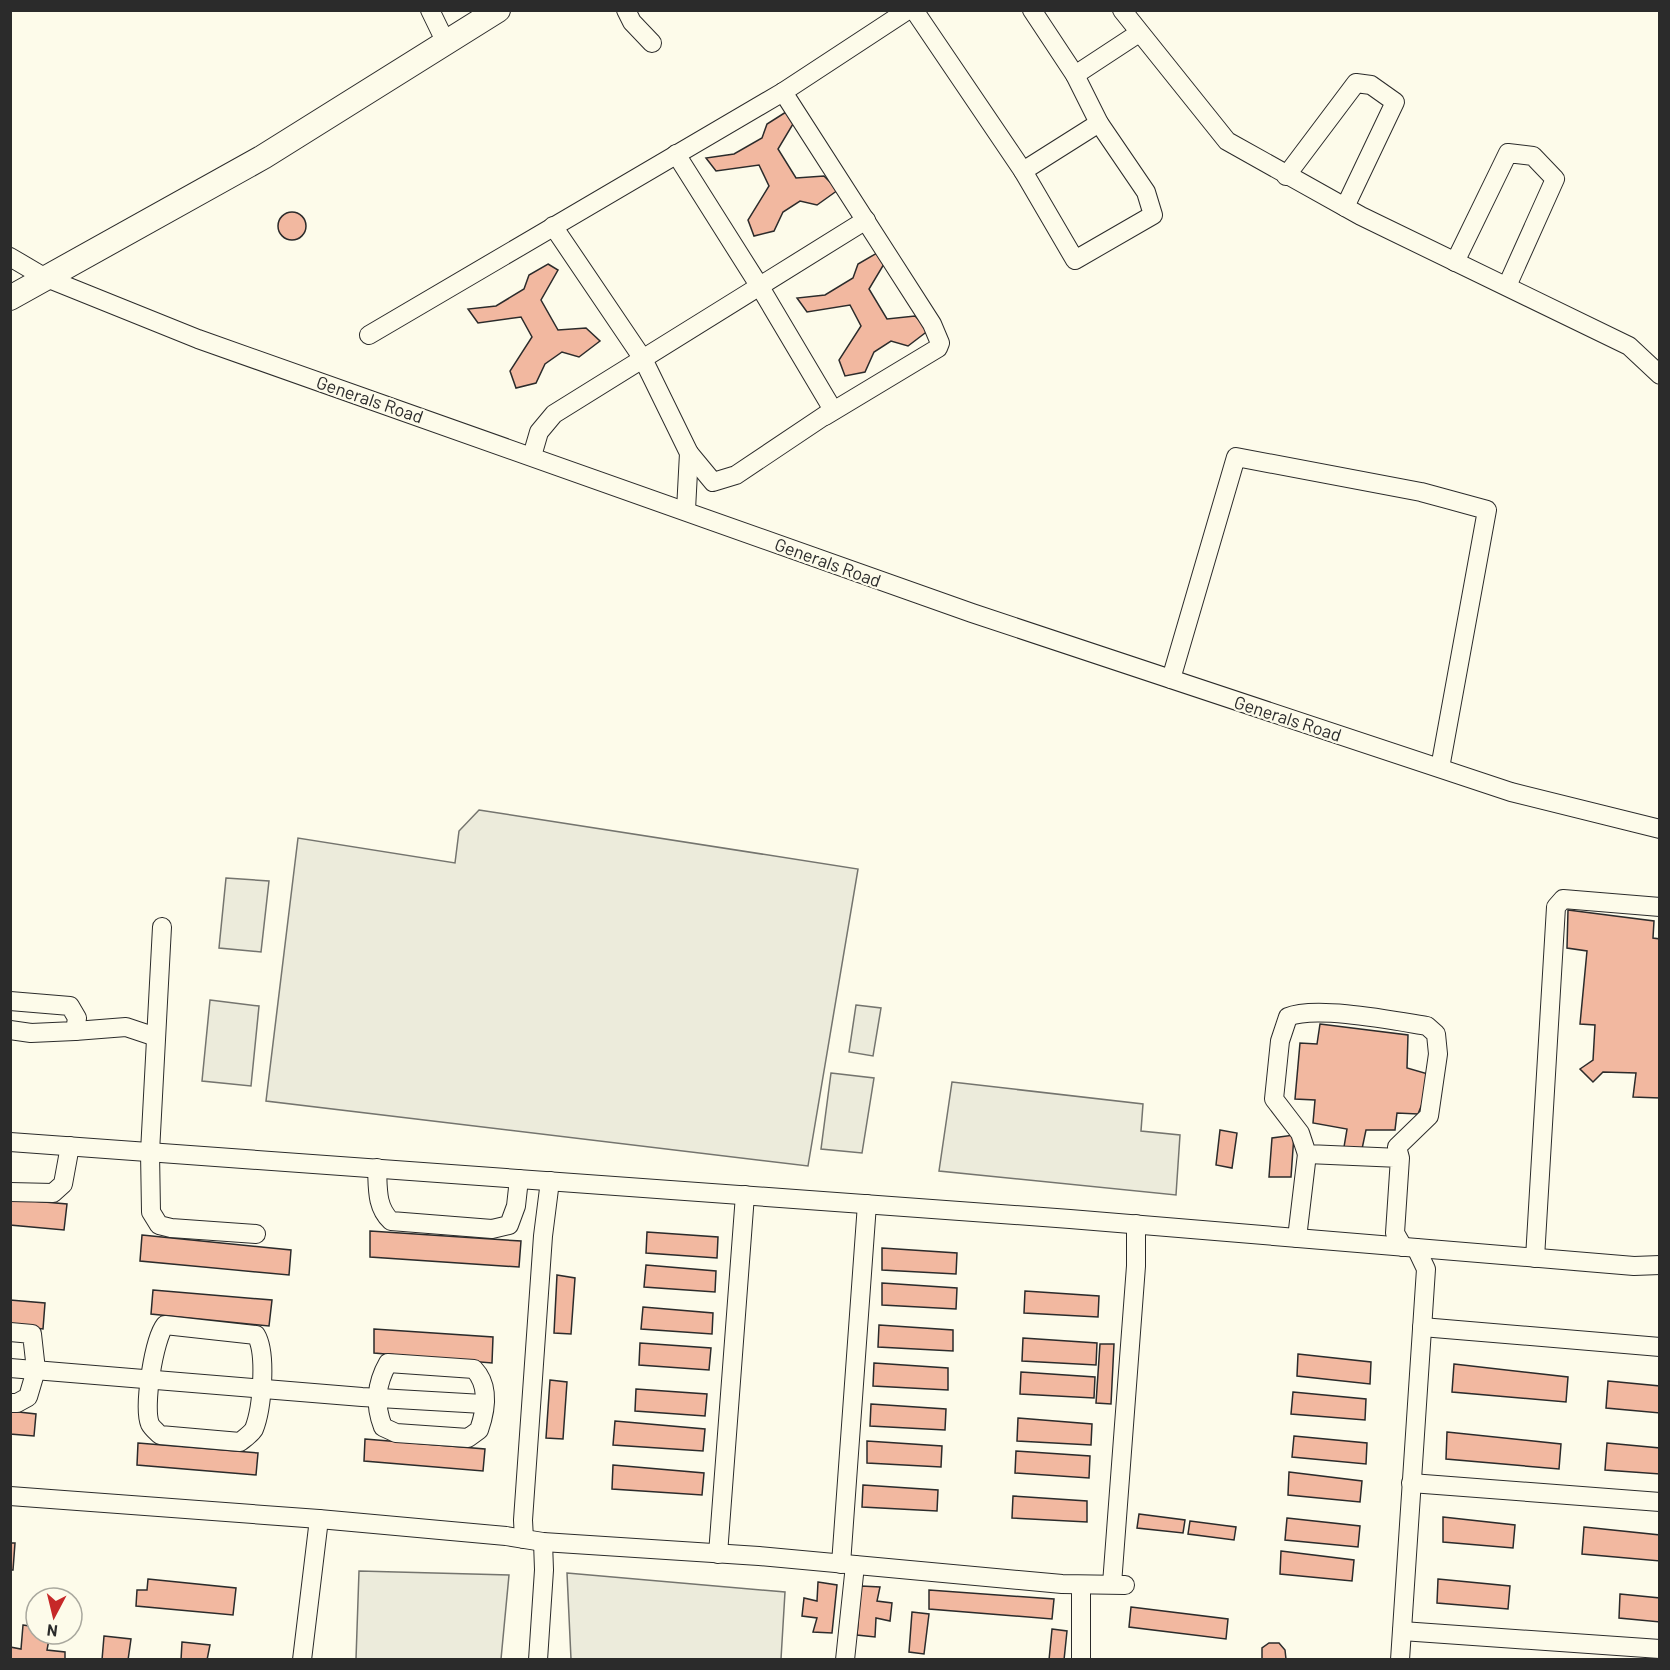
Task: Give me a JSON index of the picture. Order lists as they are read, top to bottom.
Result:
{
  "streets": {
    "street": ["Generals Road"]
  },
  "north": "bottom"
}
